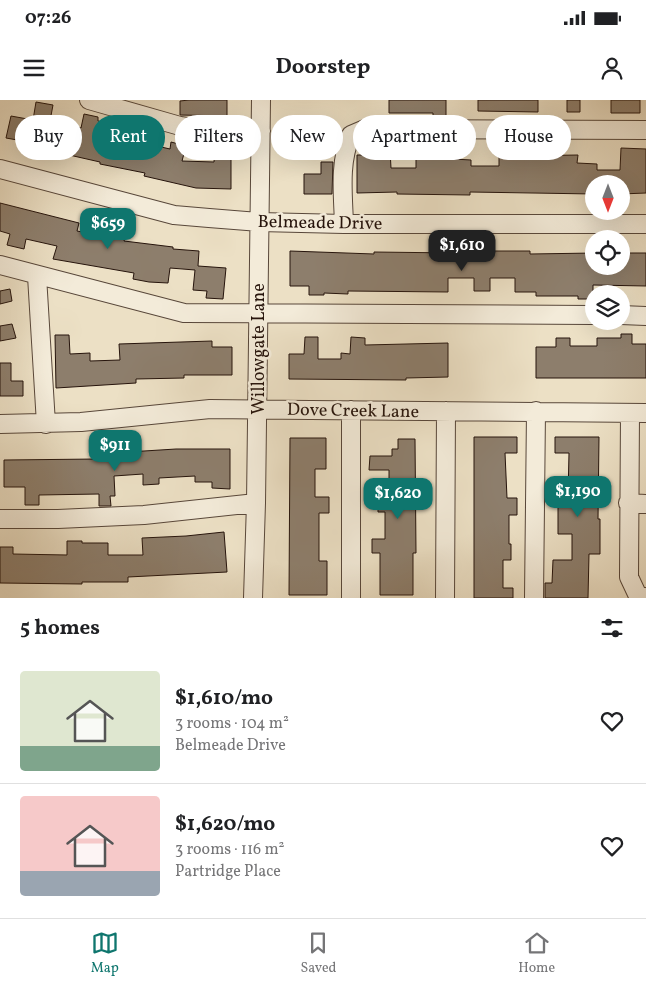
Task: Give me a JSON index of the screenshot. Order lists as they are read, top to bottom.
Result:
{
  "streets": {
    "street": ["Belmeade Drive", "Willowgate Lane", "Dove Creek Lane"]
  },
  "crossings": [
    ["Belmeade Drive", "Willowgate Lane"],
    ["Willowgate Lane", "Dove Creek Lane"]
  ],
  "north": "bottom",
  "page": {
    "status": "07:26",
    "header": "Doorstep",
    "chip": [
      "Buy",
      "Rent",
      "Filters",
      "New",
      "Apartment",
      "House"
    ],
    "price": [
      "$659",
      "$1,610",
      "$911",
      "$1,190",
      "$1,620"
    ],
    "heading": "5 homes",
    "list": [
      {
        "name": "$1,610/mo",
        "note": "3 rooms · 104 m² · Belmeade Drive"
      },
      {
        "name": "$1,620/mo",
        "note": "3 rooms · 116 m² · Partridge Place"
      }
    ],
    "tabs": ["Map", "Saved", "Home"]
  }
}
